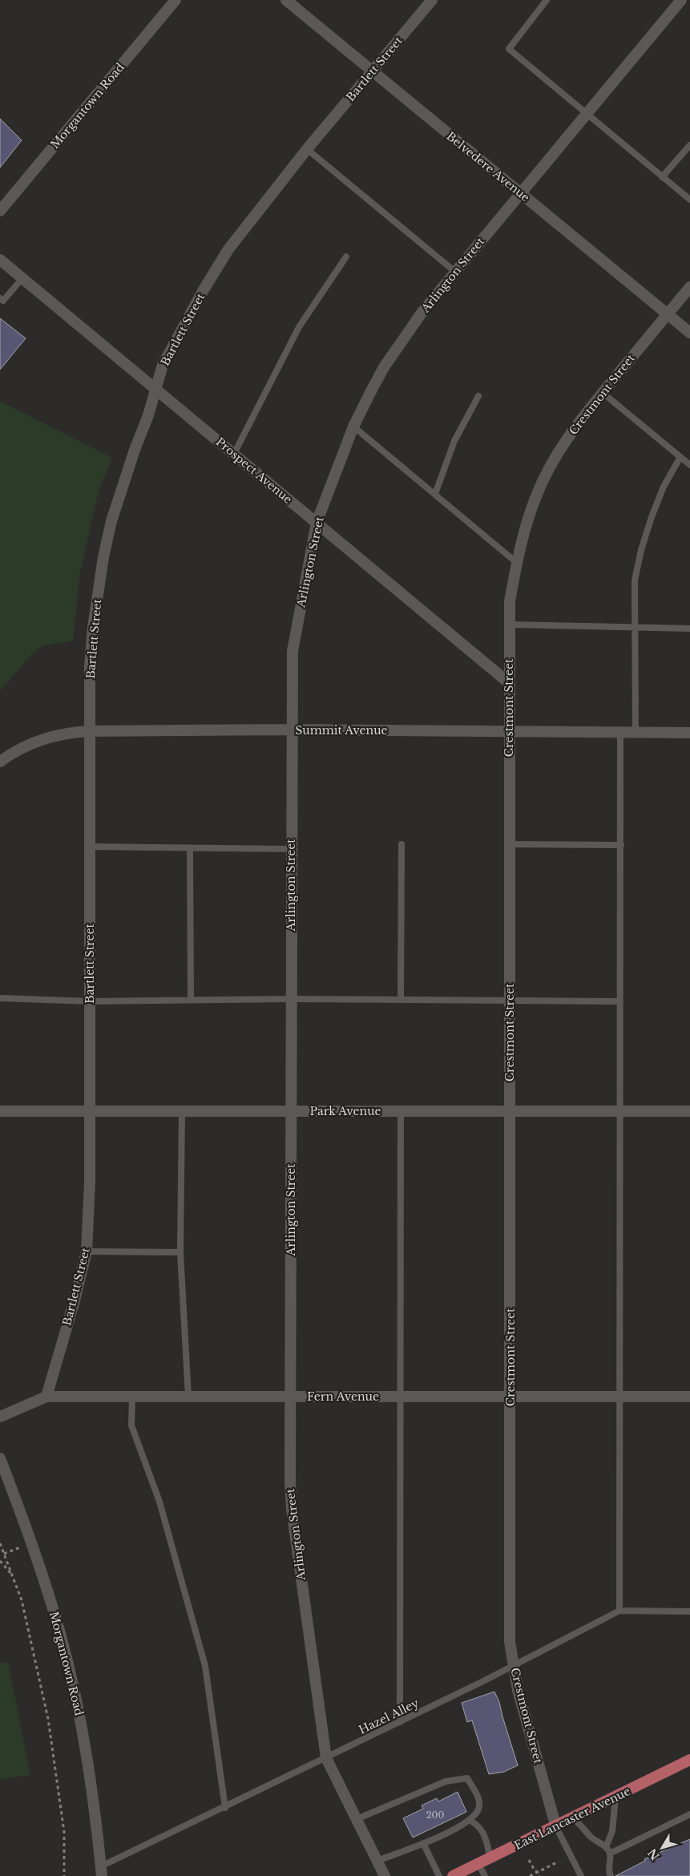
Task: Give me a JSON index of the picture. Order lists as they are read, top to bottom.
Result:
{
  "streets": {
    "main road": ["East Lancaster Avenue"],
    "street": [
      "Bartlett Street",
      "Morgantown Road",
      "Belvedere Avenue",
      "Arlington Street",
      "Crestmont Street",
      "Prospect Avenue",
      "Summit Avenue",
      "Park Avenue",
      "Fern Avenue"
    ],
    "lane": ["Hazel Alley"]
  },
  "crossings": [
    ["Bartlett Street", "Belvedere Avenue"],
    ["Bartlett Street", "Prospect Avenue"],
    ["Bartlett Street", "Summit Avenue"],
    ["Bartlett Street", "Park Avenue"],
    ["Bartlett Street", "Fern Avenue"],
    ["Morgantown Road", "Hazel Alley"],
    ["Belvedere Avenue", "Arlington Street"],
    ["Belvedere Avenue", "Crestmont Street"],
    ["Arlington Street", "Prospect Avenue"],
    ["Arlington Street", "Summit Avenue"],
    ["Arlington Street", "Park Avenue"],
    ["Arlington Street", "Fern Avenue"],
    ["Arlington Street", "Hazel Alley"],
    ["Crestmont Street", "Prospect Avenue"],
    ["Crestmont Street", "Summit Avenue"],
    ["Crestmont Street", "Park Avenue"],
    ["Crestmont Street", "Fern Avenue"],
    ["Crestmont Street", "Hazel Alley"],
    ["Crestmont Street", "East Lancaster Avenue"]
  ],
  "house_numbers": ["200"],
  "north": "bottom left"
}
